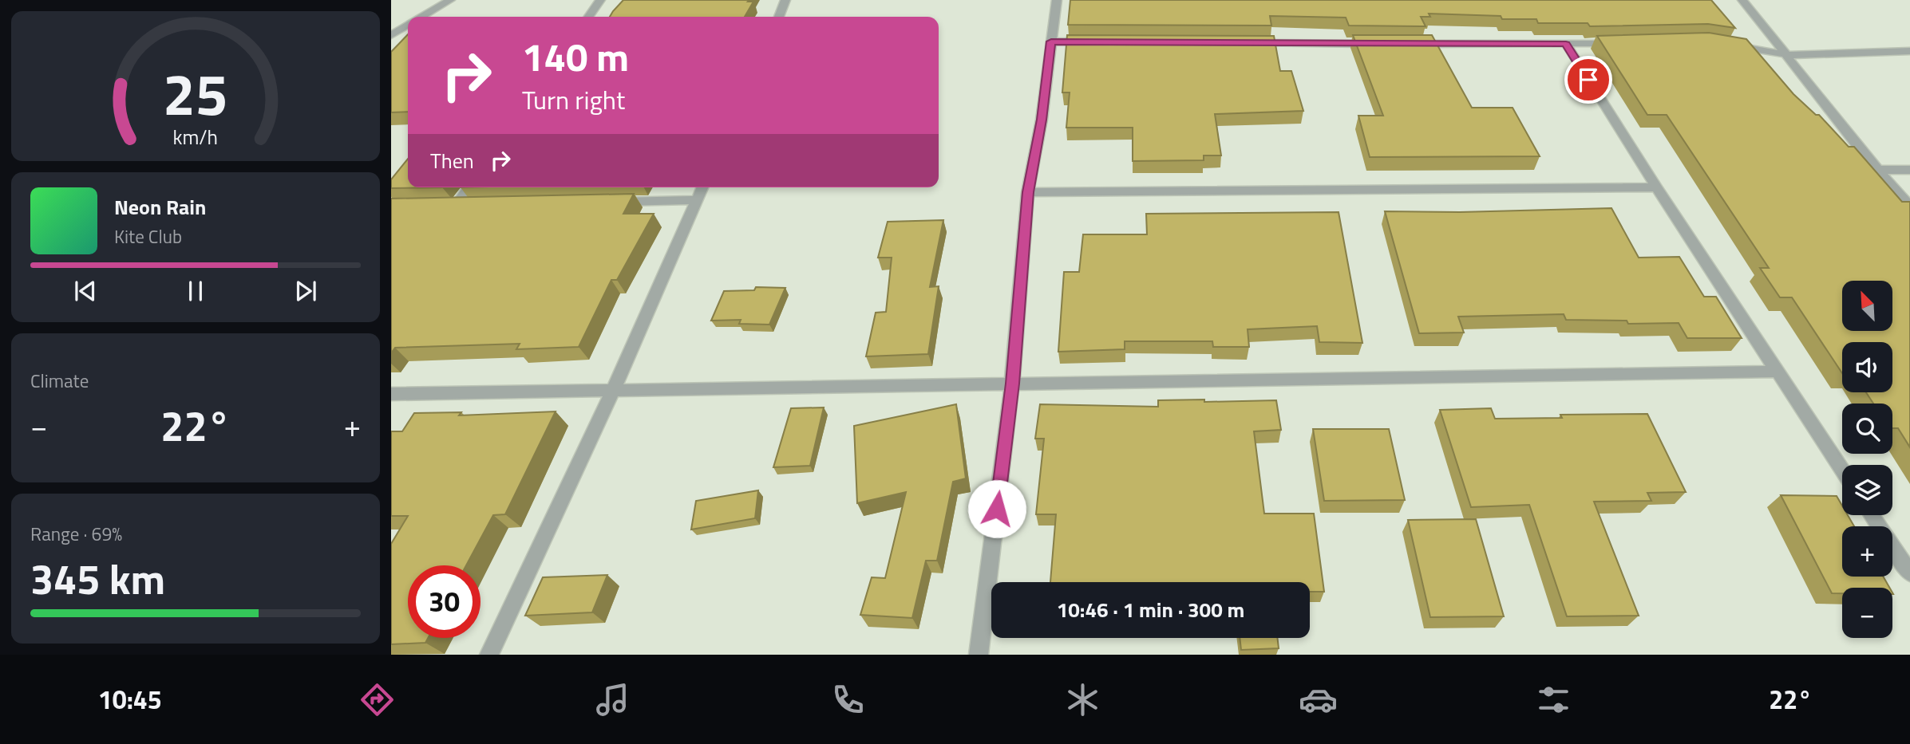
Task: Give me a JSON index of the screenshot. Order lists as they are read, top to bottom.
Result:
{
  "north": "top left",
  "page": {
    "turn": ["140 m", "Turn right"],
    "then": "Then",
    "song": ["Neon Rain", "Kite Club"],
    "map_buttons": ["+", "−"],
    "tile": [
      "Climate",
      ["Range · 69%", "345 km"]
    ],
    "heat": ["−", "22°", "+"],
    "limit": "30",
    "trip": "10:46 · 1 min · 300 m",
    "tabs": ["10:45", "22°"],
    "gauge": ["25", "km/h"]
  }
}
